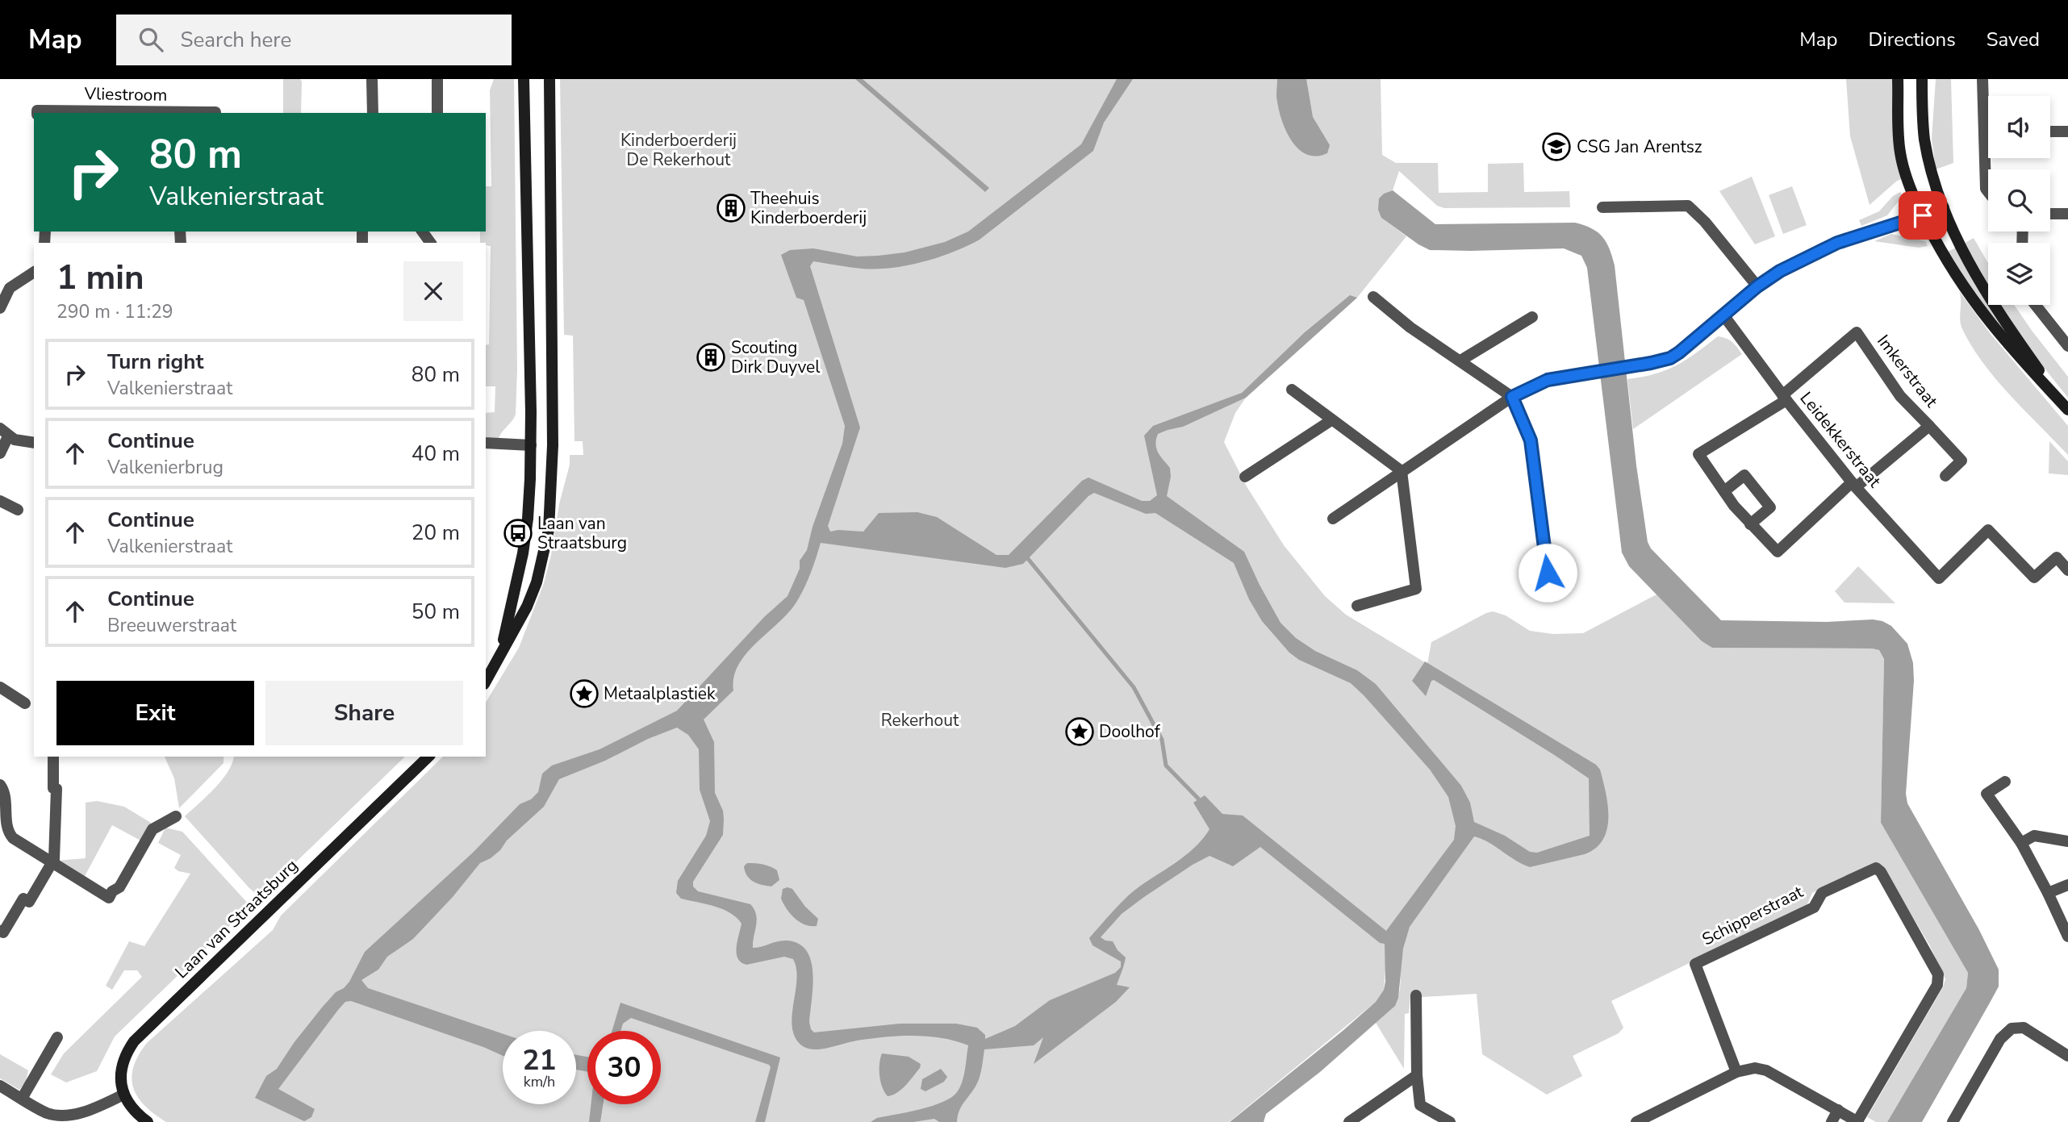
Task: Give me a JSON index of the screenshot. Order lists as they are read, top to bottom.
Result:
{
  "streets": {
    "street": [
      "Vliestroom",
      "Imkerstraat",
      "Leidekkerstraat",
      "Schipperstraat",
      "Laan van Straatsburg"
    ]
  },
  "crossings": [
    ["Imkerstraat", "Leidekkerstraat"]
  ],
  "parks": ["Kinderboerderij De Rekerhout", "Rekerhout"],
  "places": {
    "school or university": ["CSG Jan Arentsz"],
    "building": ["Theehuis Kinderboerderij", "Scouting Dirk Duyvel"],
    "bus stop": ["Laan van Straatsburg"],
    "place": ["Metaalplastiek", "Doolhof"]
  },
  "page": {
    "header": "Map",
    "search": "Search here",
    "nav": ["Map", "Directions", "Saved"],
    "turn": ["80 m", "Valkenierstraat"],
    "heading": ["1 min", "290 m · 11:29"],
    "list": [
      {
        "name": "Turn right",
        "note": "Valkenierstraat",
        "value": "80 m"
      },
      {
        "name": "Continue",
        "note": "Valkenierbrug",
        "value": "40 m"
      },
      {
        "name": "Continue",
        "note": "Valkenierstraat",
        "value": "20 m"
      },
      {
        "name": "Continue",
        "note": "Breeuwerstraat",
        "value": "50 m"
      }
    ],
    "buttons": ["Exit", "Share"],
    "speed": "21 km/h",
    "limit": "30"
  }
}
